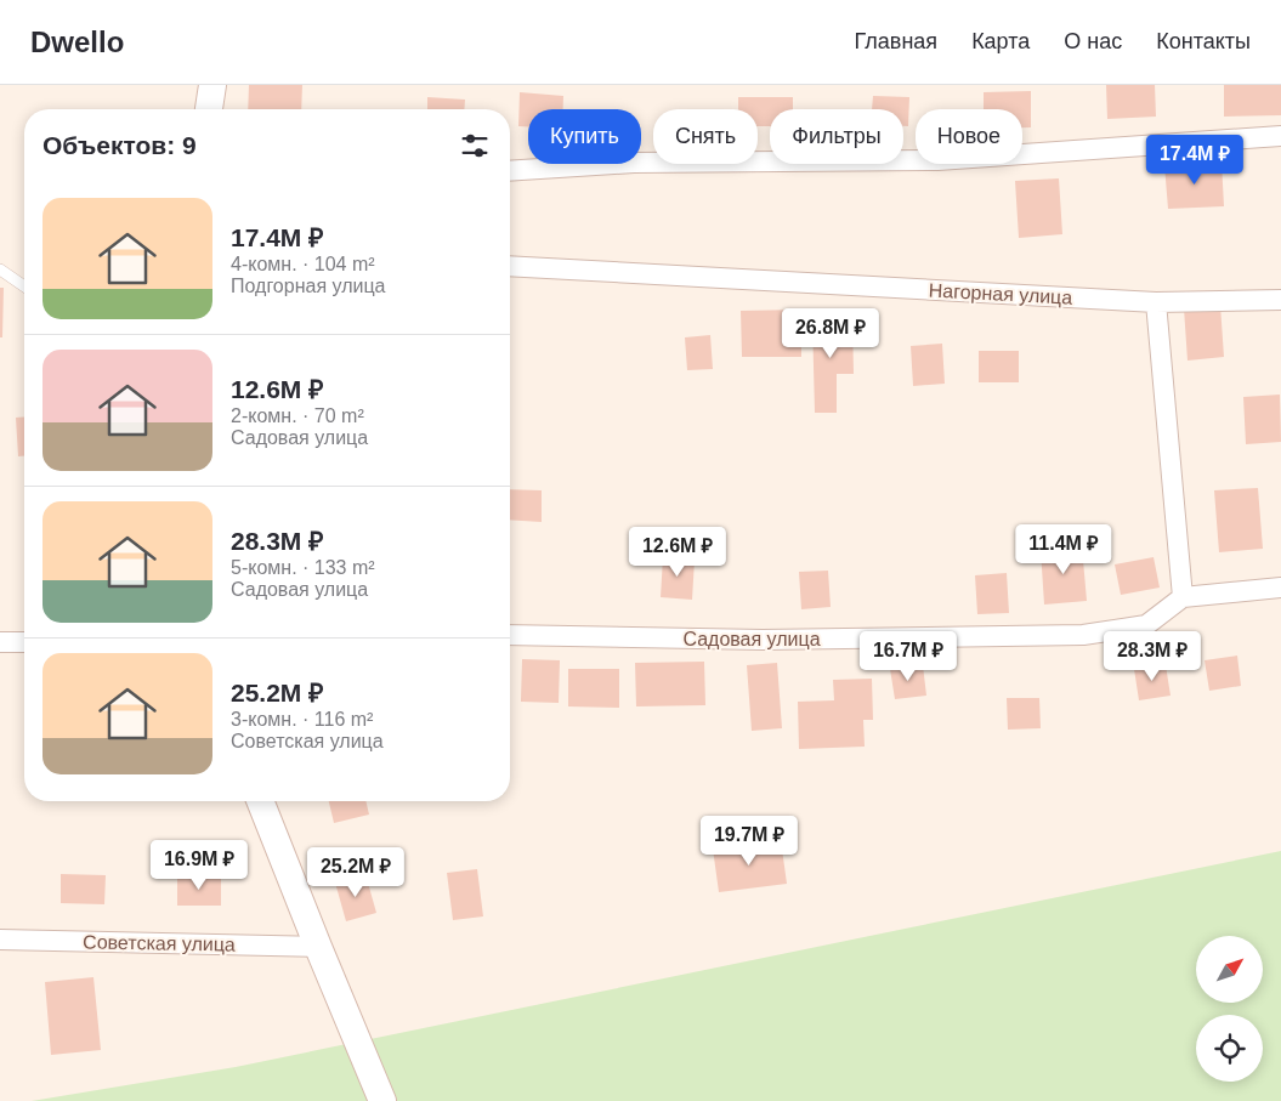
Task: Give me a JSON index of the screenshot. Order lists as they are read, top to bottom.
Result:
{
  "streets": {
    "street": ["Нагорная улица", "Садовая улица", "Советская улица"]
  },
  "north": "top right",
  "page": {
    "header": "Dwello",
    "nav": [
      "Главная",
      "Карта",
      "О нас",
      "Контакты"
    ],
    "chip": [
      "Купить",
      "Снять",
      "Фильтры",
      "Новое"
    ],
    "heading": "Объектов: 9",
    "price": [
      "17.4M ₽",
      "26.8M ₽",
      "11.4M ₽",
      "12.6M ₽",
      "16.7M ₽",
      "28.3M ₽",
      "19.7M ₽",
      "16.9M ₽",
      "25.2M ₽"
    ],
    "list": [
      {
        "name": "17.4M ₽",
        "note": "4-комн. · 104 m² · Подгорная улица"
      },
      {
        "name": "12.6M ₽",
        "note": "2-комн. · 70 m² · Садовая улица"
      },
      {
        "name": "28.3M ₽",
        "note": "5-комн. · 133 m² · Садовая улица"
      },
      {
        "name": "25.2M ₽",
        "note": "3-комн. · 116 m² · Советская улица"
      }
    ]
  }
}
